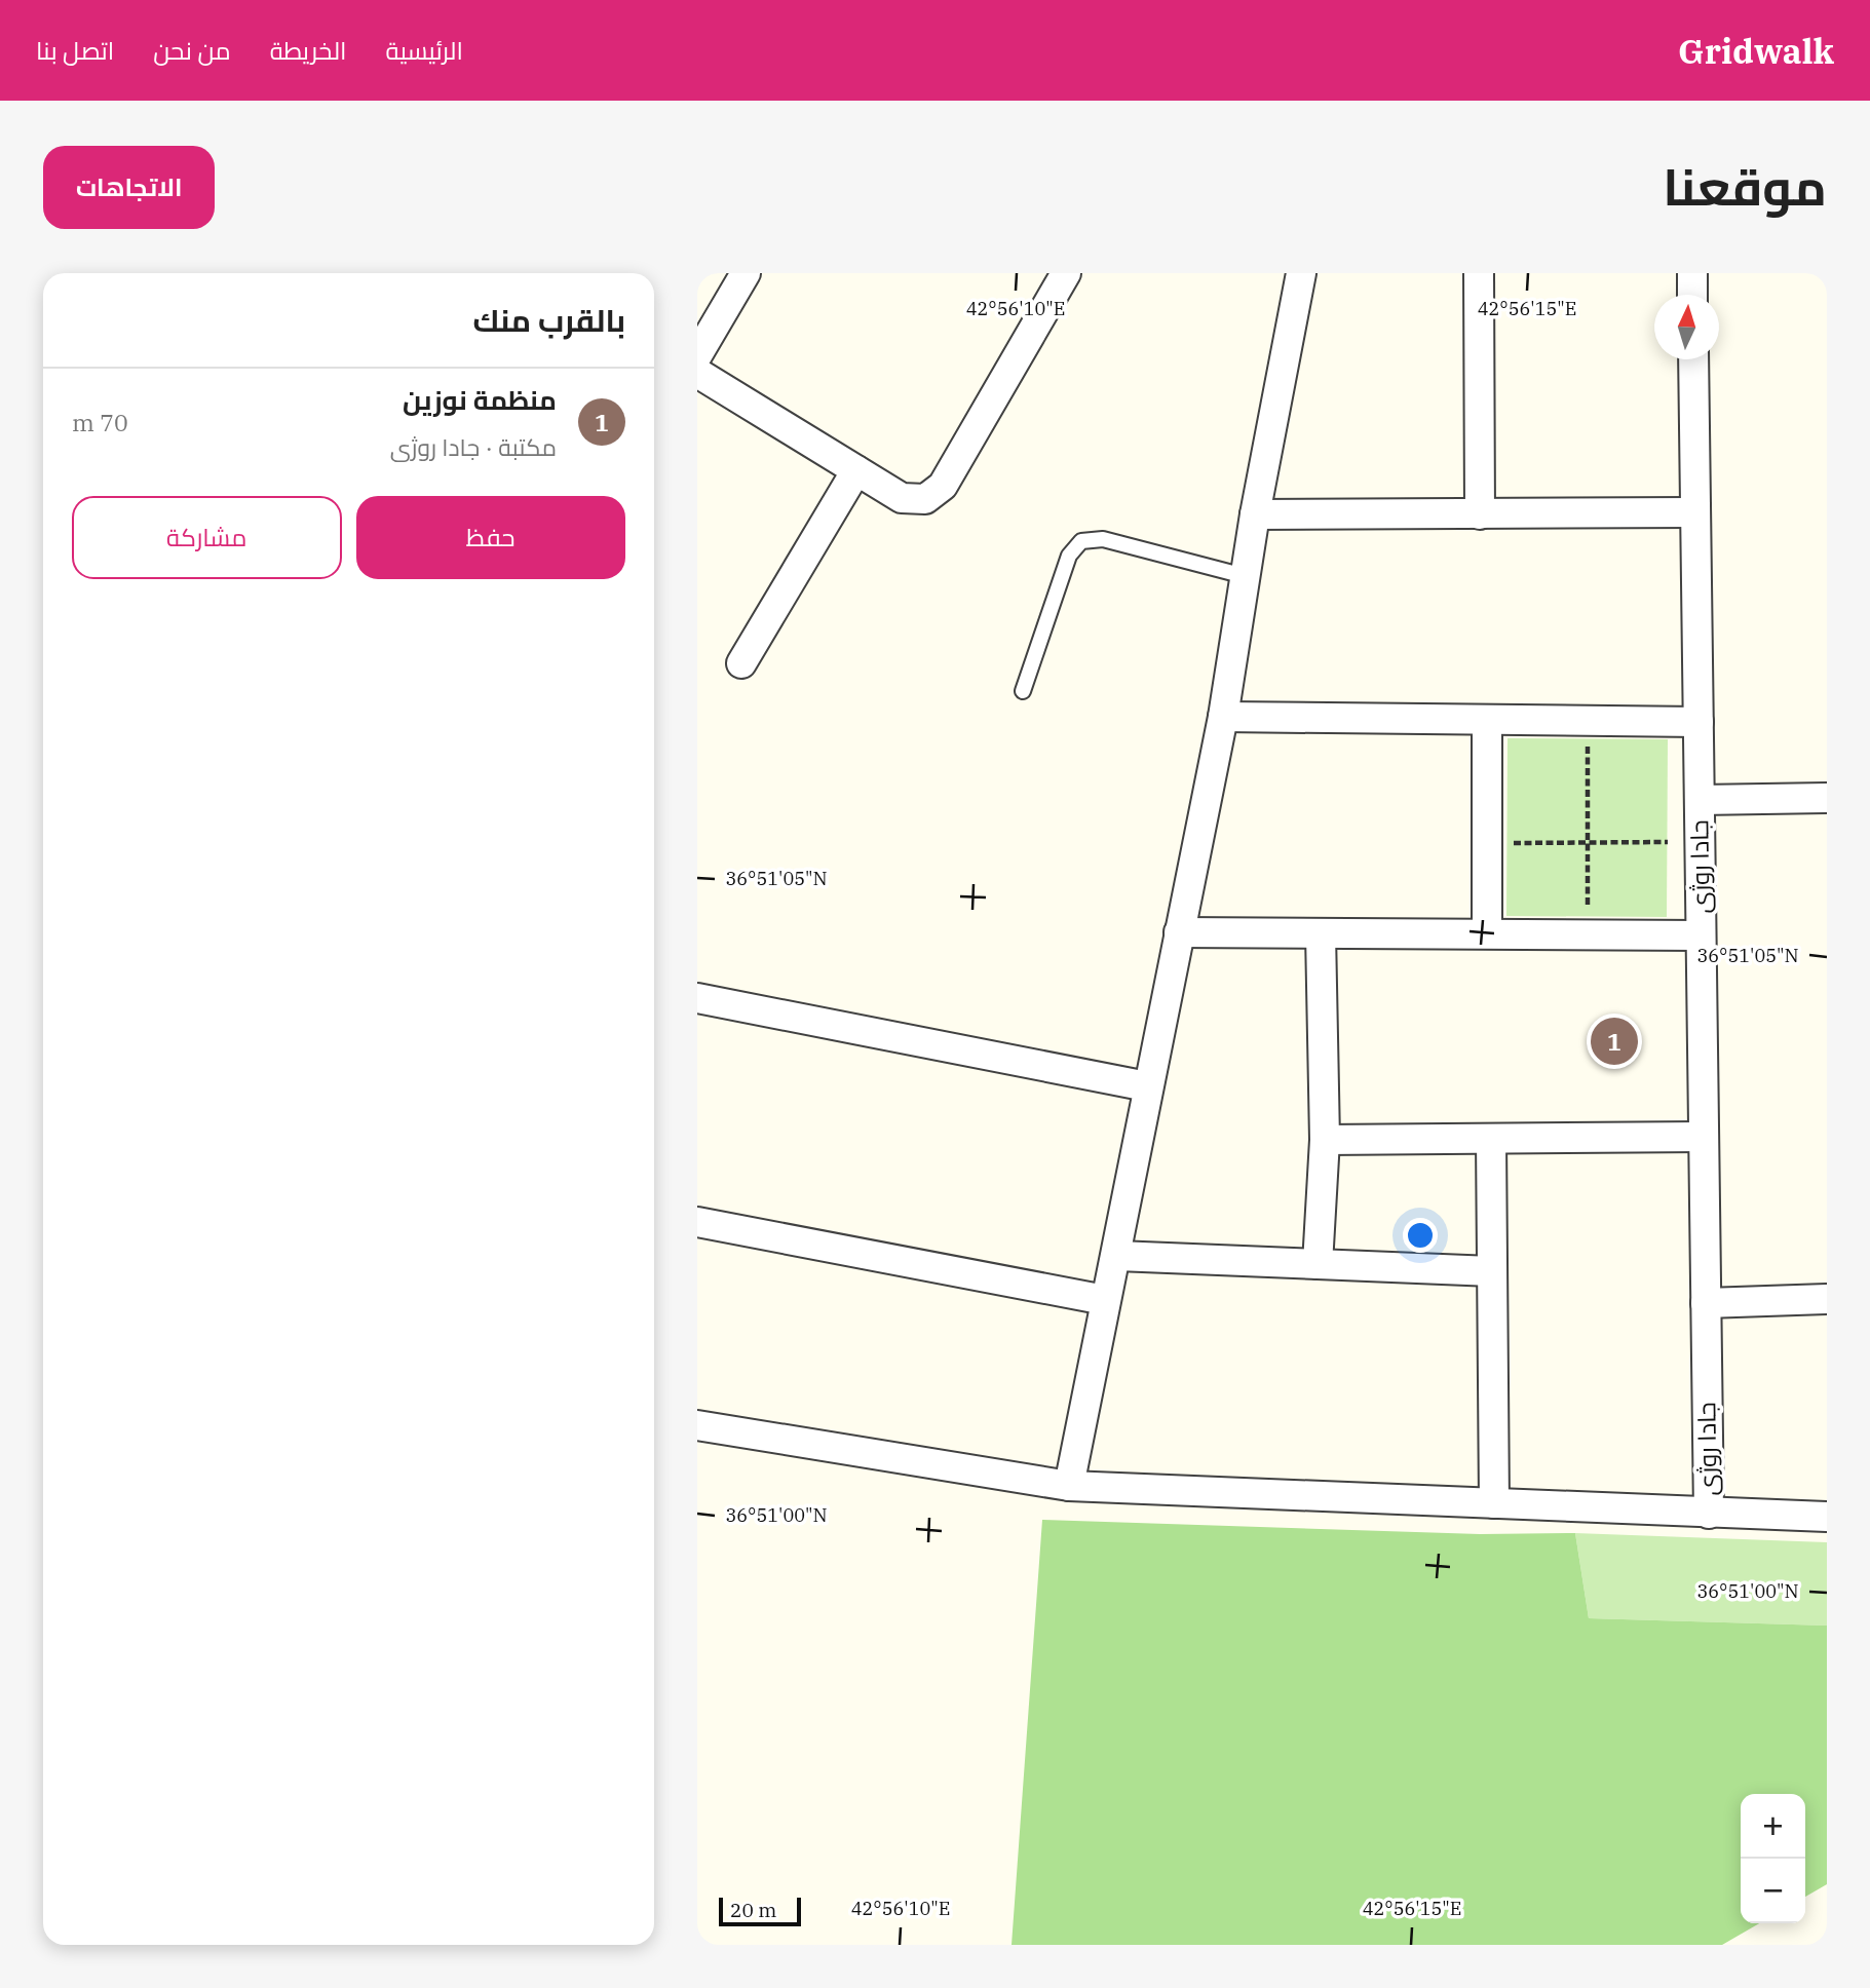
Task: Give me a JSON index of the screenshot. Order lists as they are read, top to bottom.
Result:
{
  "streets": {
    "street": ["جادا روژی"]
  },
  "scale_bar": "20 m",
  "north": "top",
  "page": {
    "header": "Gridwalk",
    "nav": [
      "الرئيسية",
      "الخريطة",
      "من نحن",
      "اتصل بنا"
    ],
    "title": "موقعنا",
    "buttons": [
      "الاتجاهات",
      ["حفظ", "مشاركة"]
    ],
    "heading": "بالقرب منك",
    "list": [
      {
        "mark": "1",
        "name": "منظمة نوزين",
        "note": "مكتبة · جادا روژی",
        "value": "70 m"
      }
    ],
    "pins": "1",
    "map_buttons": ["+", "−"],
    "scale": "20 m"
  },
  "coordinates": [
    "42°56'10\"E",
    "42°56'15\"E",
    "36°51'05\"N",
    "36°51'00\"N"
  ]
}
